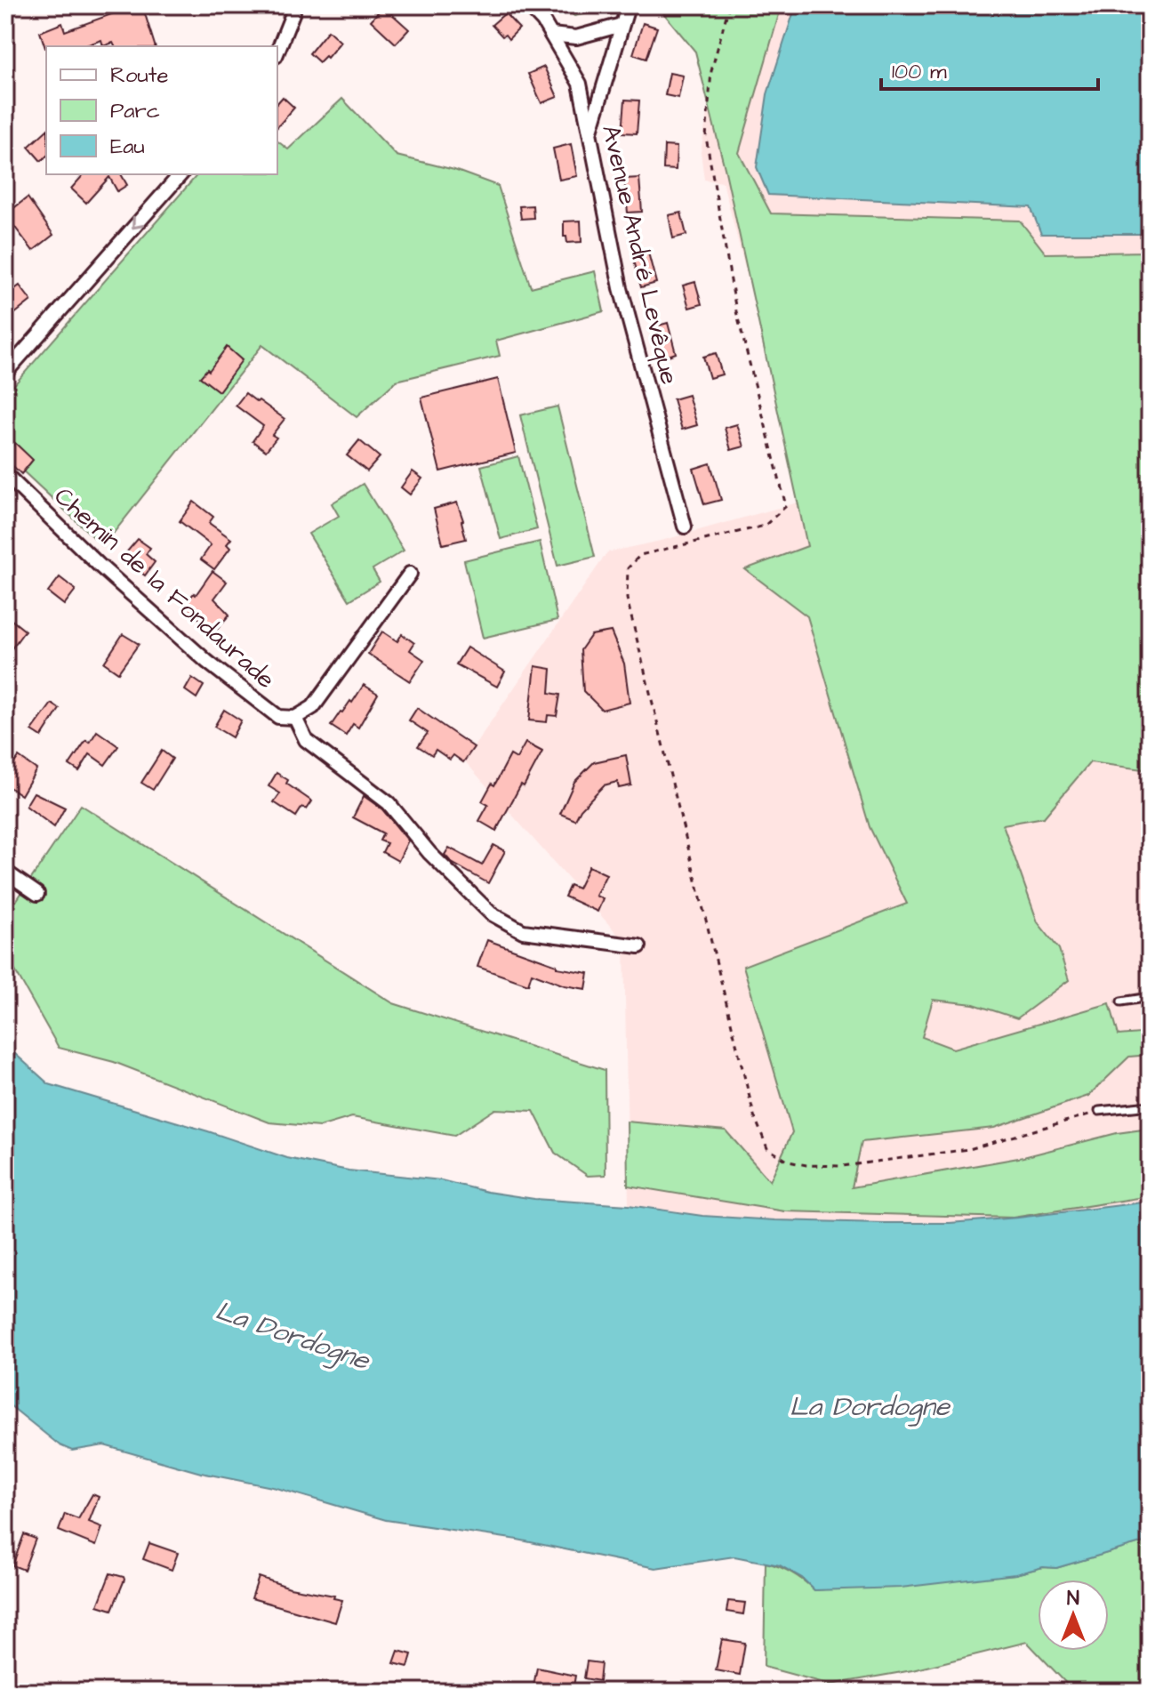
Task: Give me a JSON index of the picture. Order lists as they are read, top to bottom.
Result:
{
  "streets": {
    "street": ["Avenue André Levêque", "Chemin de la Fondaurade"]
  },
  "water": ["La Dordogne"],
  "legend": ["Route", "Parc", "Eau"],
  "scale_bar": "100 m",
  "north": "top"
}
